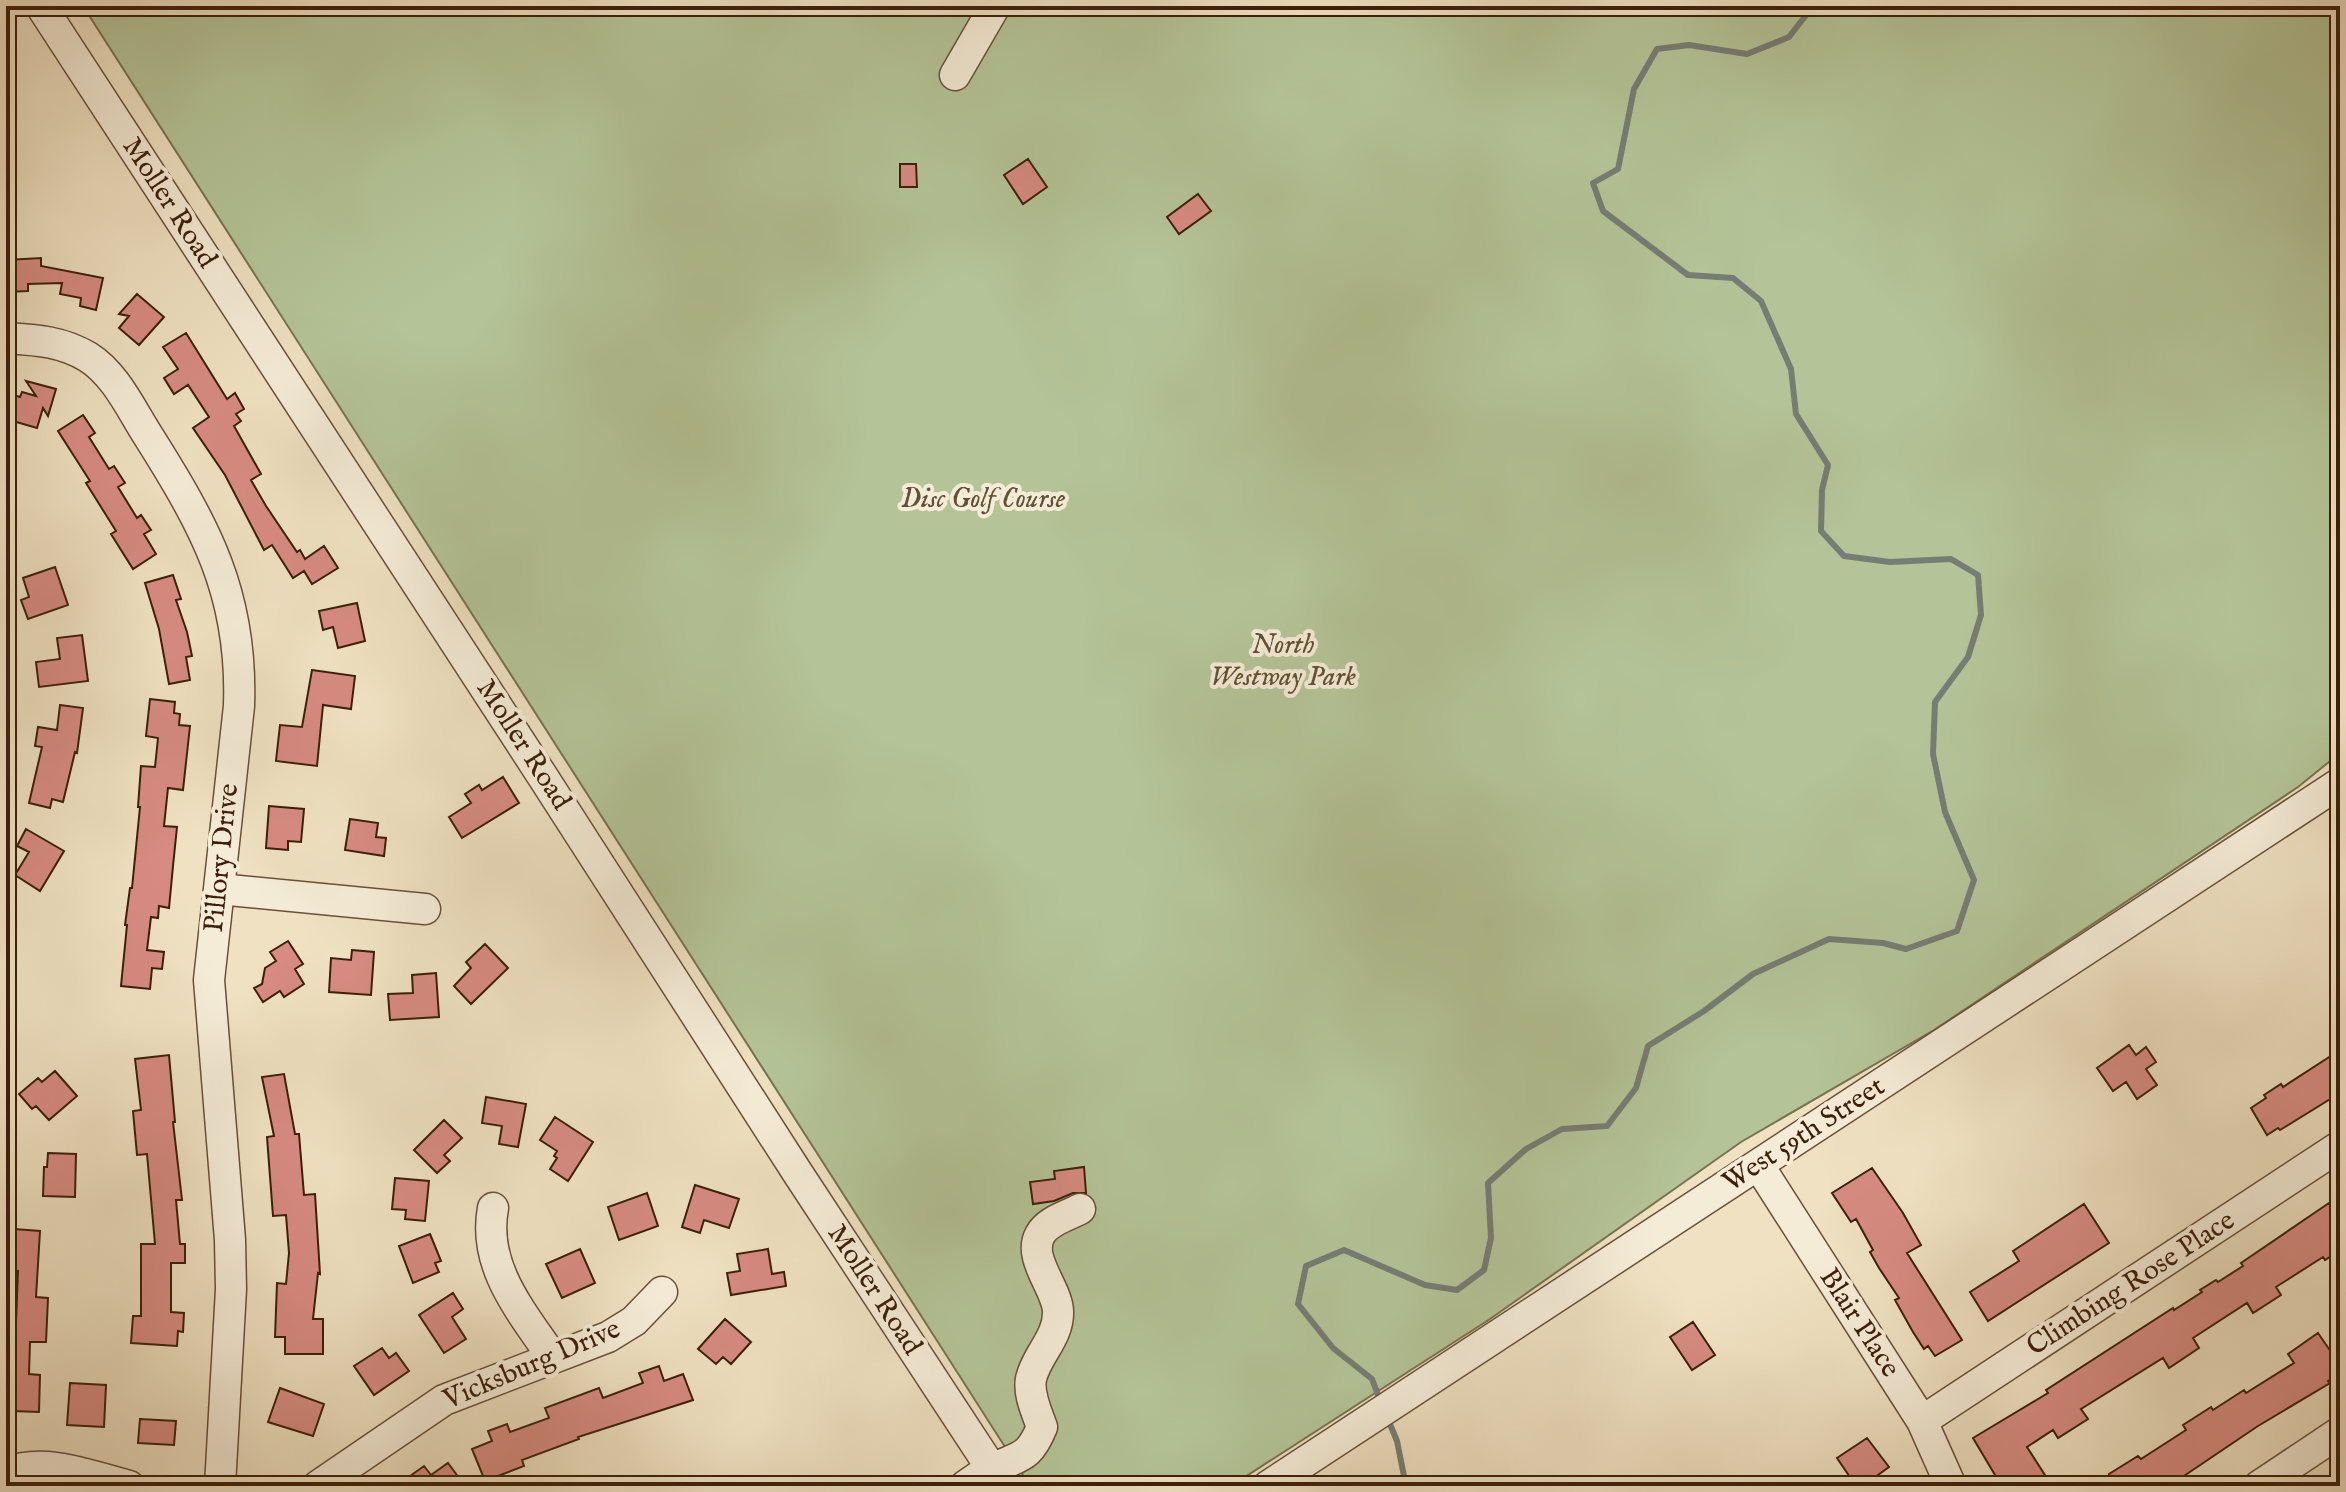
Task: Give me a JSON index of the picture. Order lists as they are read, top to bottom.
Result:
{
  "streets": {
    "street": [
      "Moller Road",
      "Pillory Drive",
      "West 59th Street",
      "Climbing Rose Place",
      "Blair Place",
      "Vicksburg Drive"
    ]
  },
  "crossings": [
    ["West 59th Street", "Blair Place"],
    ["Climbing Rose Place", "Blair Place"]
  ],
  "parks": ["Disc Golf Course", "North Westway Park"]
}
